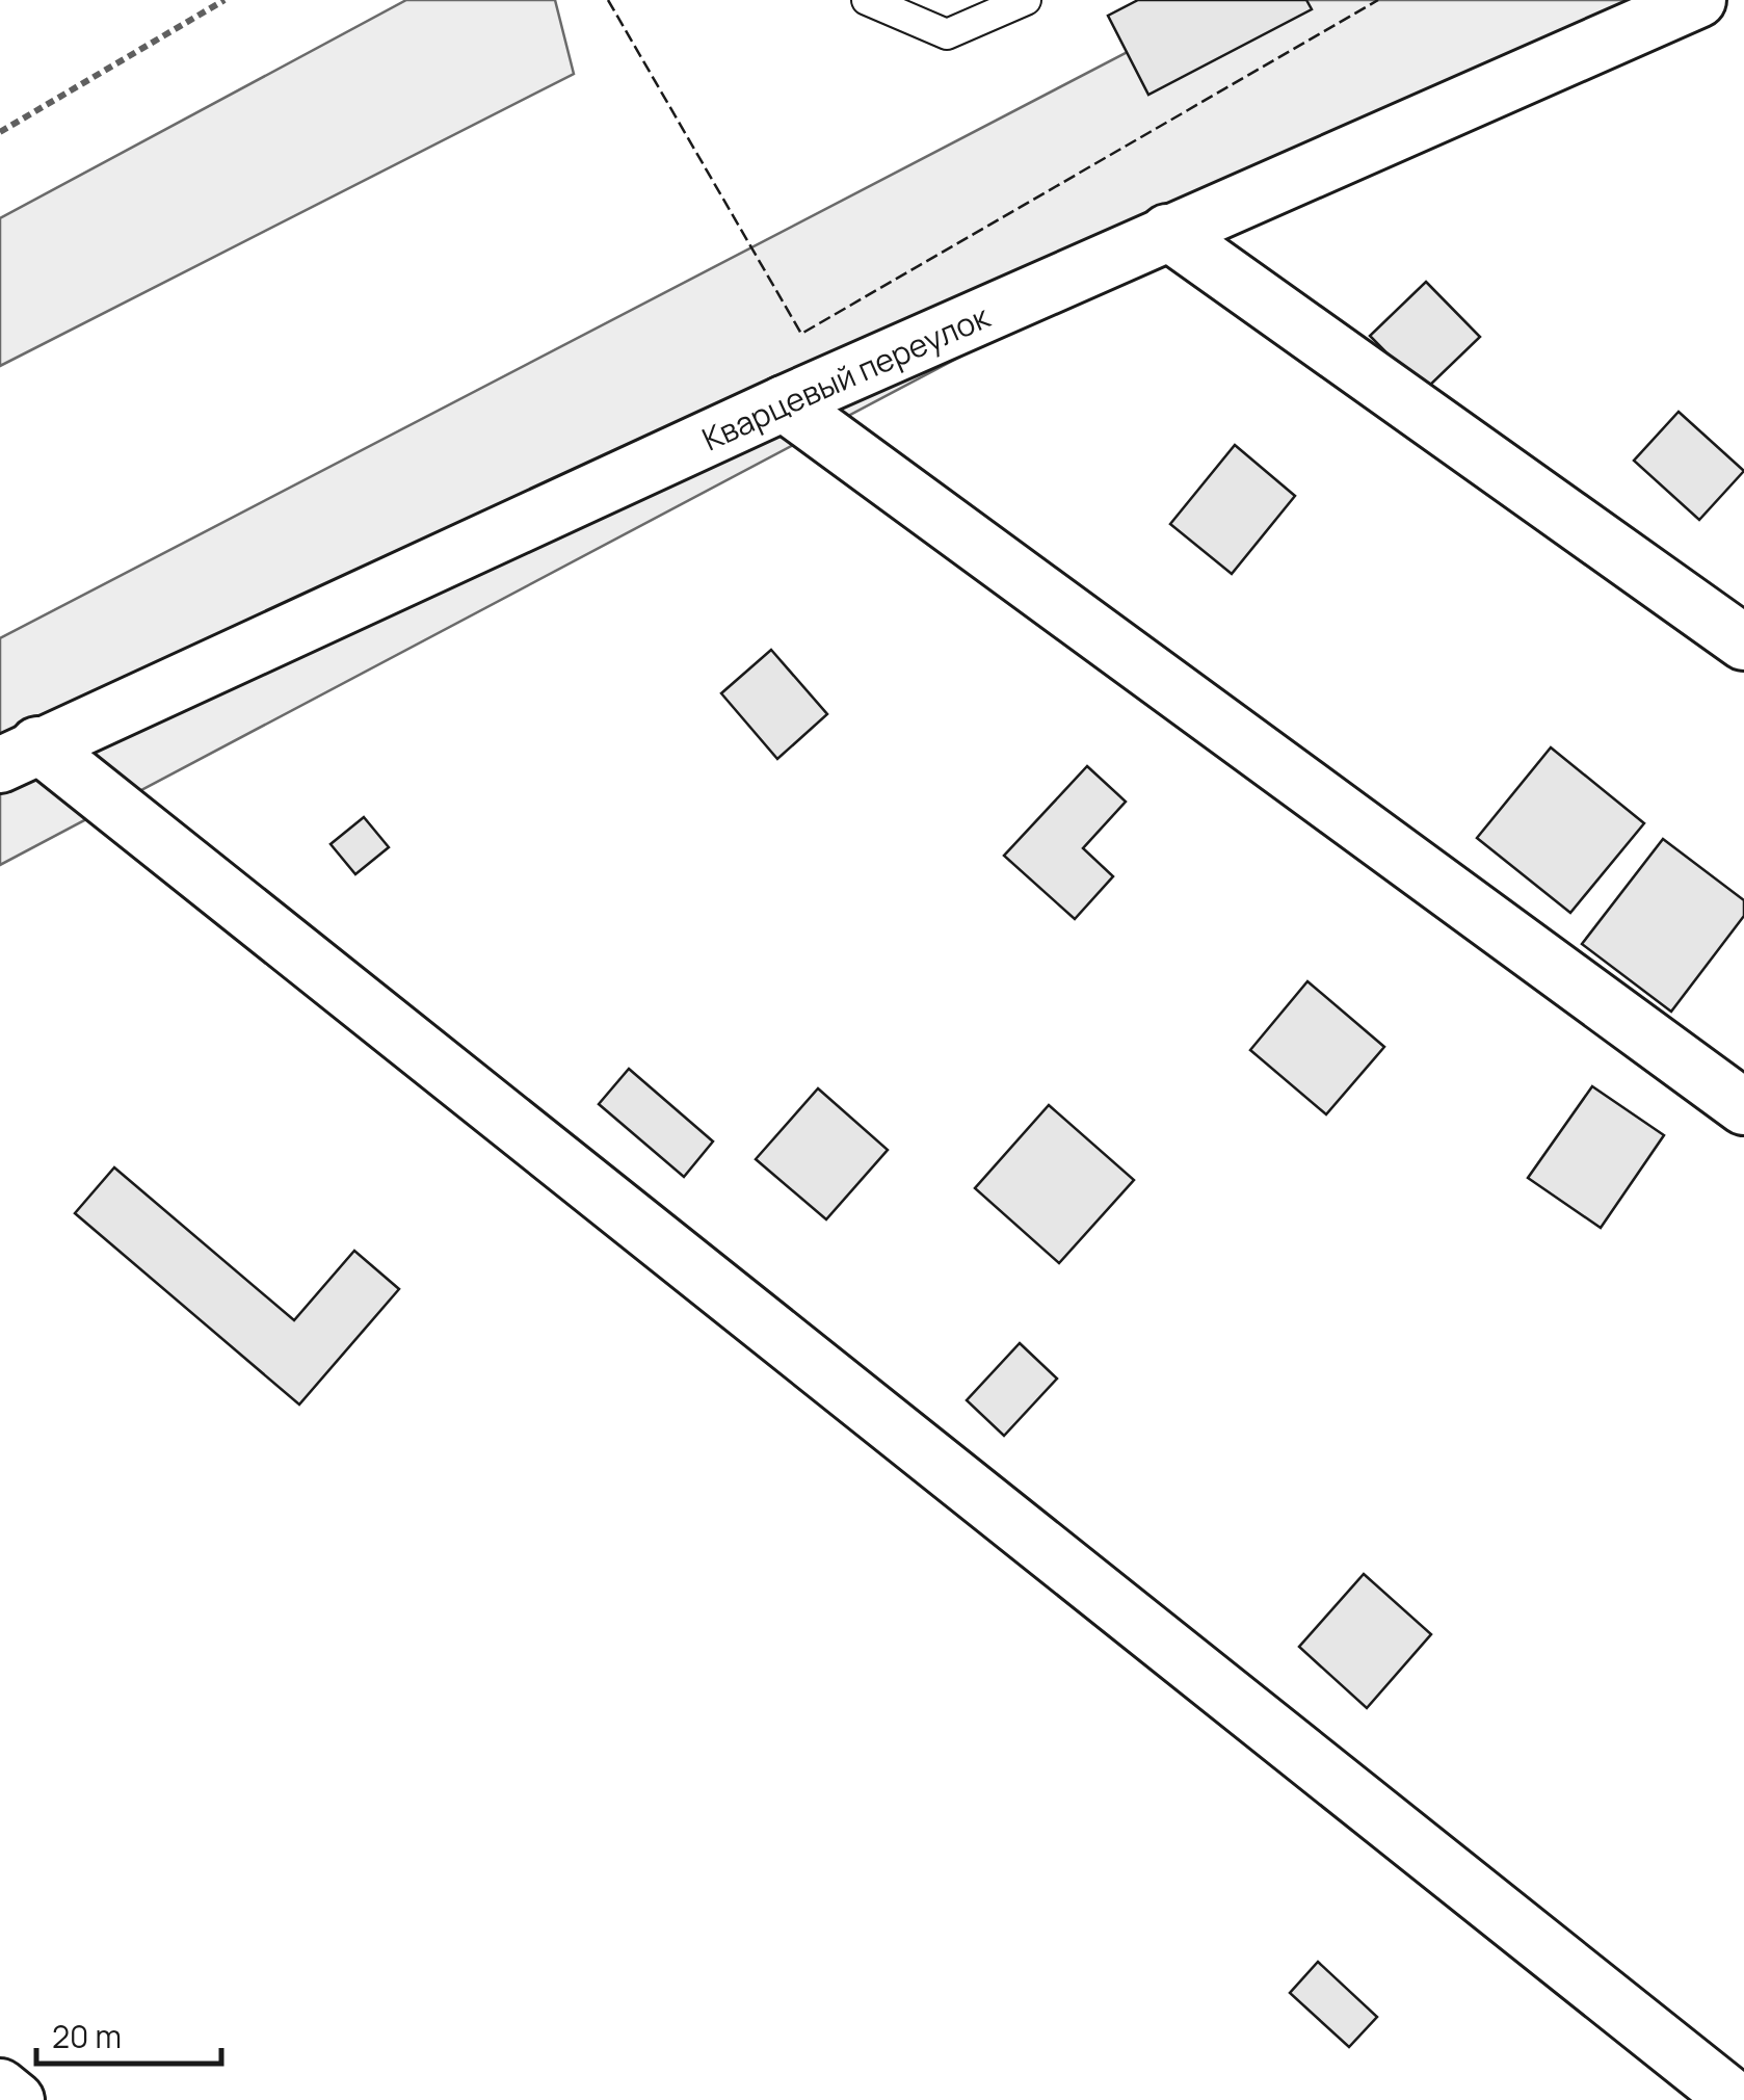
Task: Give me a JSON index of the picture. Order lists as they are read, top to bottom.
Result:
{
  "streets": {
    "street": ["Кварцевый переулок"]
  },
  "scale_bar": "20 m"
}
